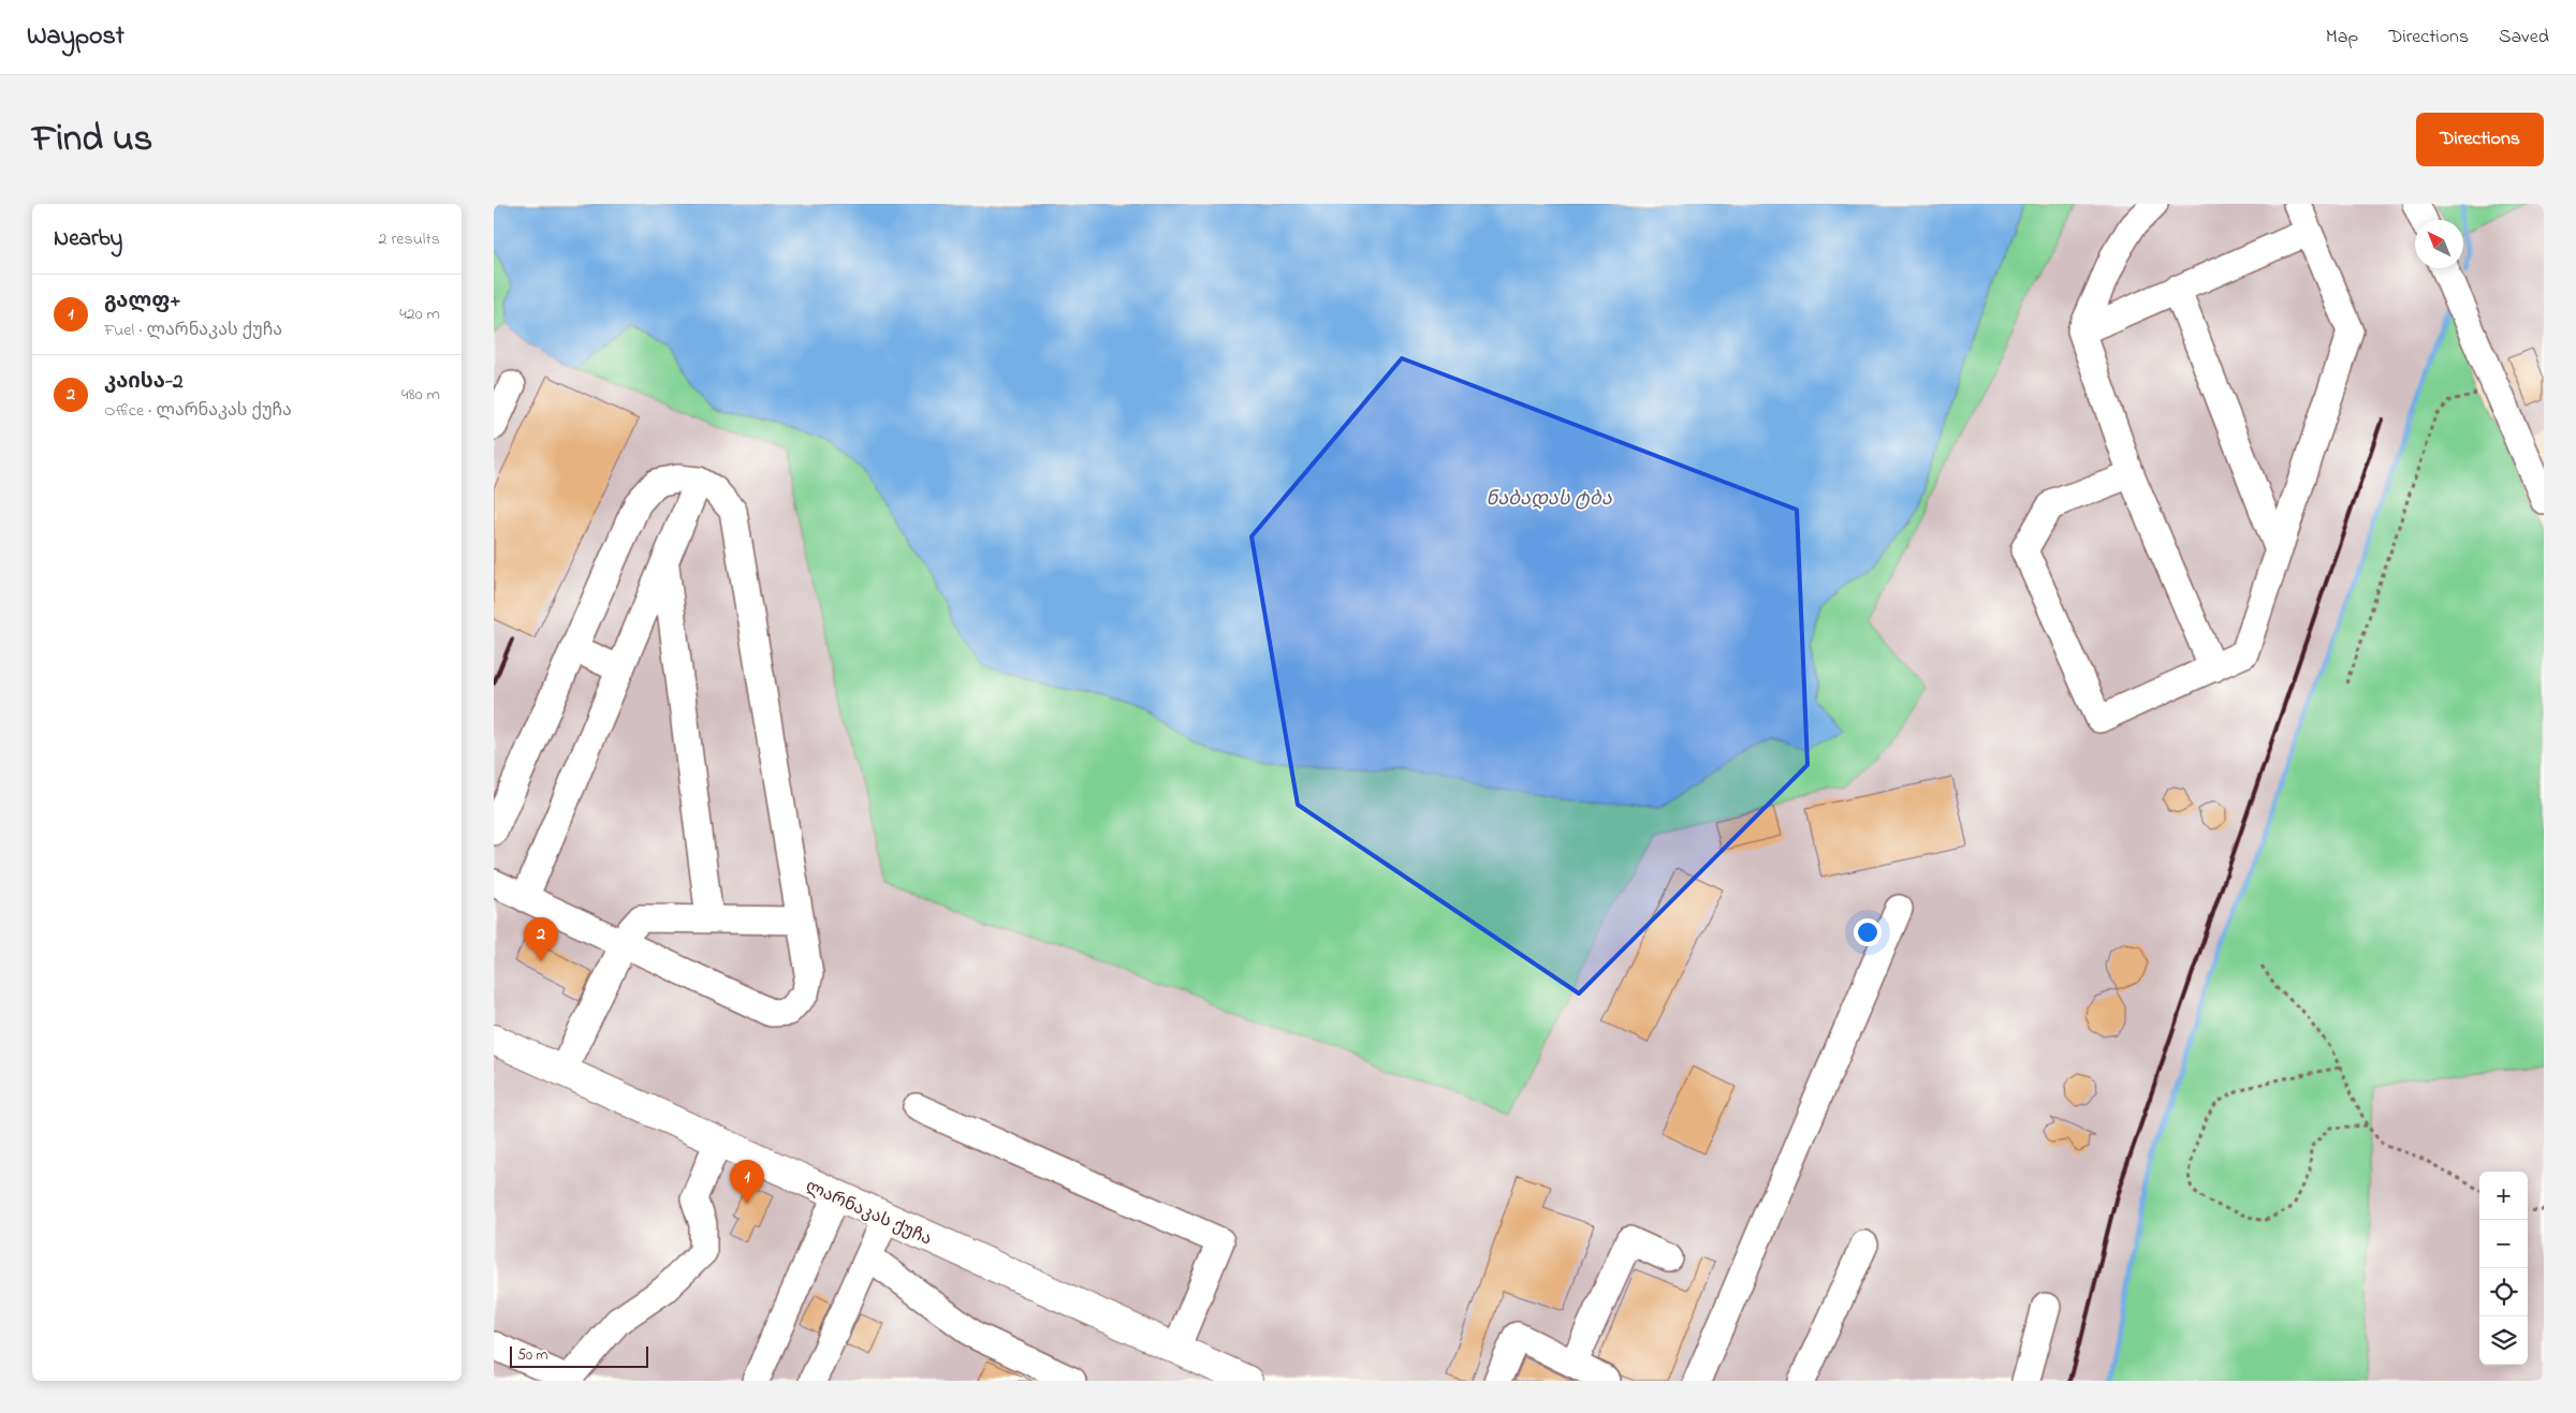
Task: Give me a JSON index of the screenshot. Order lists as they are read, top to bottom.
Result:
{
  "streets": {
    "highway": ["ლარნაკას ქუჩა"]
  },
  "water": ["ნაბადას ტბა"],
  "scale_bar": "50 m",
  "north": "top left",
  "page": {
    "header": "Waypost",
    "nav": ["Map", "Directions", "Saved"],
    "title": "Find us",
    "buttons": "Directions",
    "heading": ["Nearby", "2 results"],
    "list": [
      {
        "mark": "1",
        "name": "გალფ+",
        "note": "Fuel · ლარნაკას ქუჩა",
        "value": "420 m"
      },
      {
        "mark": "2",
        "name": "კაისა-2",
        "note": "Office · ლარნაკას ქუჩა",
        "value": "480 m"
      }
    ],
    "pins": ["2", "1"],
    "map_buttons": ["+", "−"],
    "scale": "50 m"
  }
}
